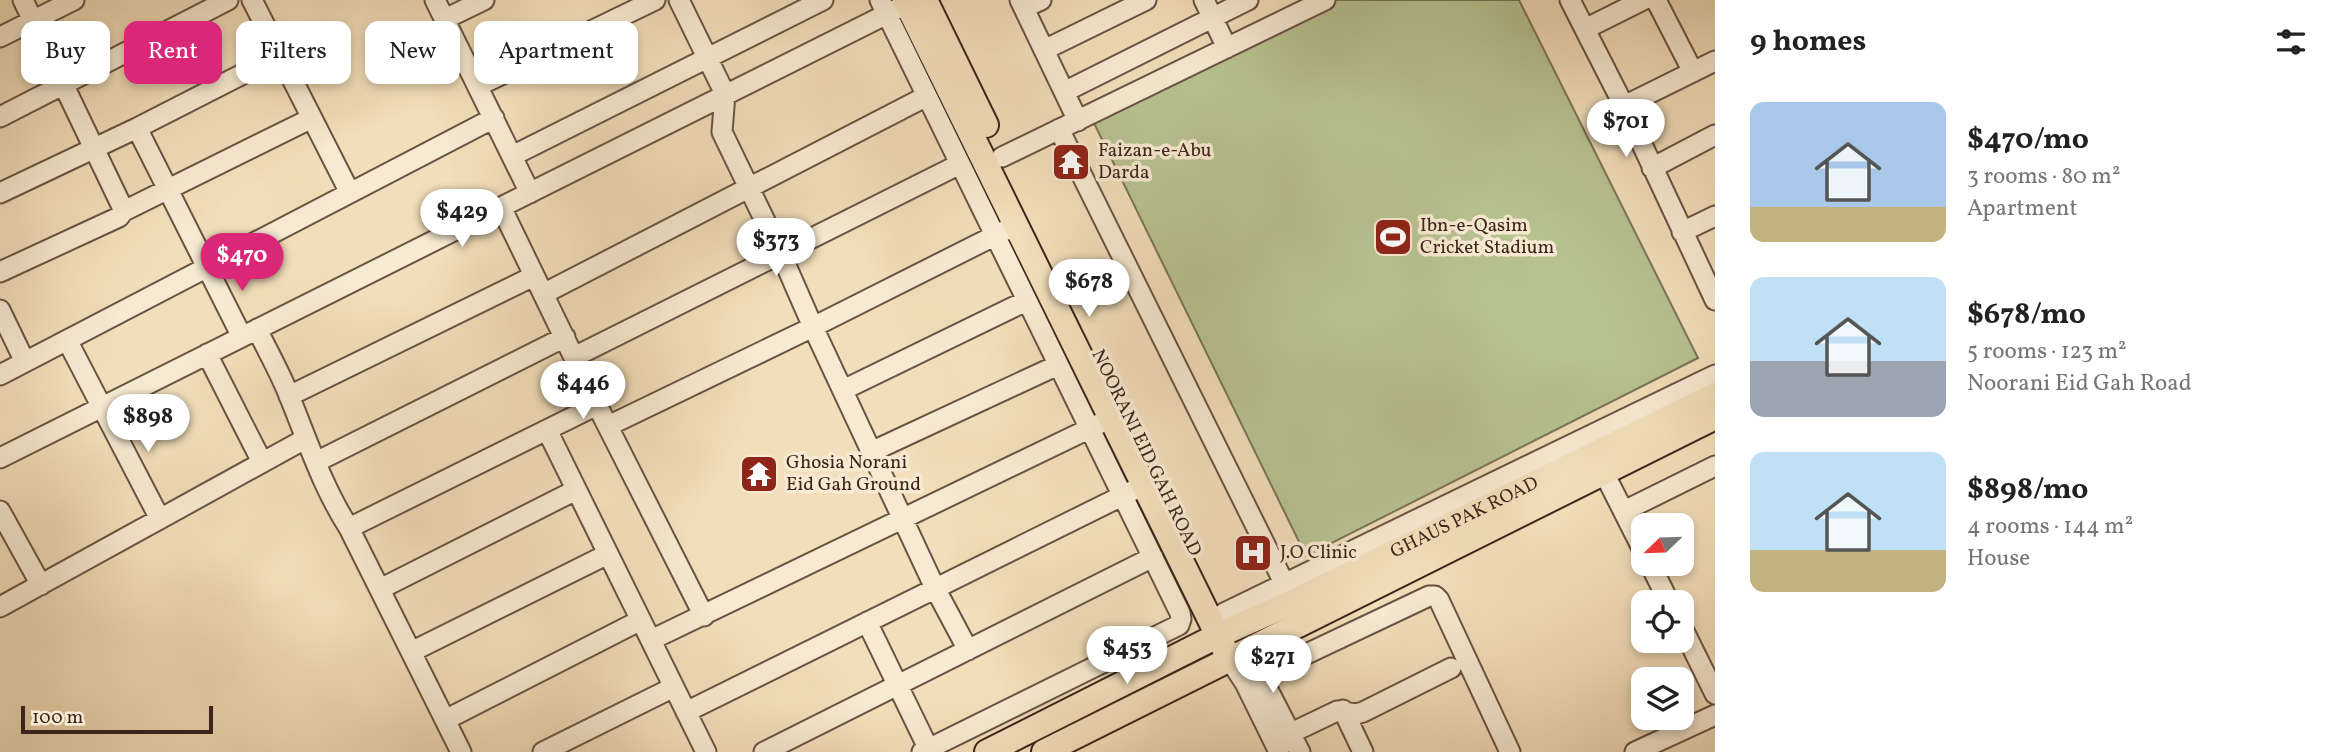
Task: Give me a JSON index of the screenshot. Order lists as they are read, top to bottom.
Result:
{
  "streets": {
    "main road": ["NOORANI EID GAH ROAD", "GHAUS PAK ROAD"]
  },
  "crossings": [
    ["NOORANI EID GAH ROAD", "GHAUS PAK ROAD"]
  ],
  "places": {
    "temple": ["Faizan-e-Abu Darda", "Ghosia Norani Eid Gah Ground"],
    "sports": ["Ibn-e-Qasim Cricket Stadium"],
    "hospital": ["J.O Clinic"]
  },
  "scale_bar": "100 m",
  "north": "bottom left",
  "page": {
    "heading": "9 homes",
    "chip": [
      "Buy",
      "Rent",
      "Filters",
      "New",
      "Apartment"
    ],
    "list": [
      {
        "name": "$470/mo",
        "note": "3 rooms · 80 m² · Apartment"
      },
      {
        "name": "$678/mo",
        "note": "5 rooms · 123 m² · Noorani Eid Gah Road"
      },
      {
        "name": "$898/mo",
        "note": "4 rooms · 144 m² · House"
      }
    ],
    "price": [
      "$701",
      "$429",
      "$373",
      "$470",
      "$678",
      "$446",
      "$898",
      "$453",
      "$271"
    ],
    "scale": "100 m"
  }
}
